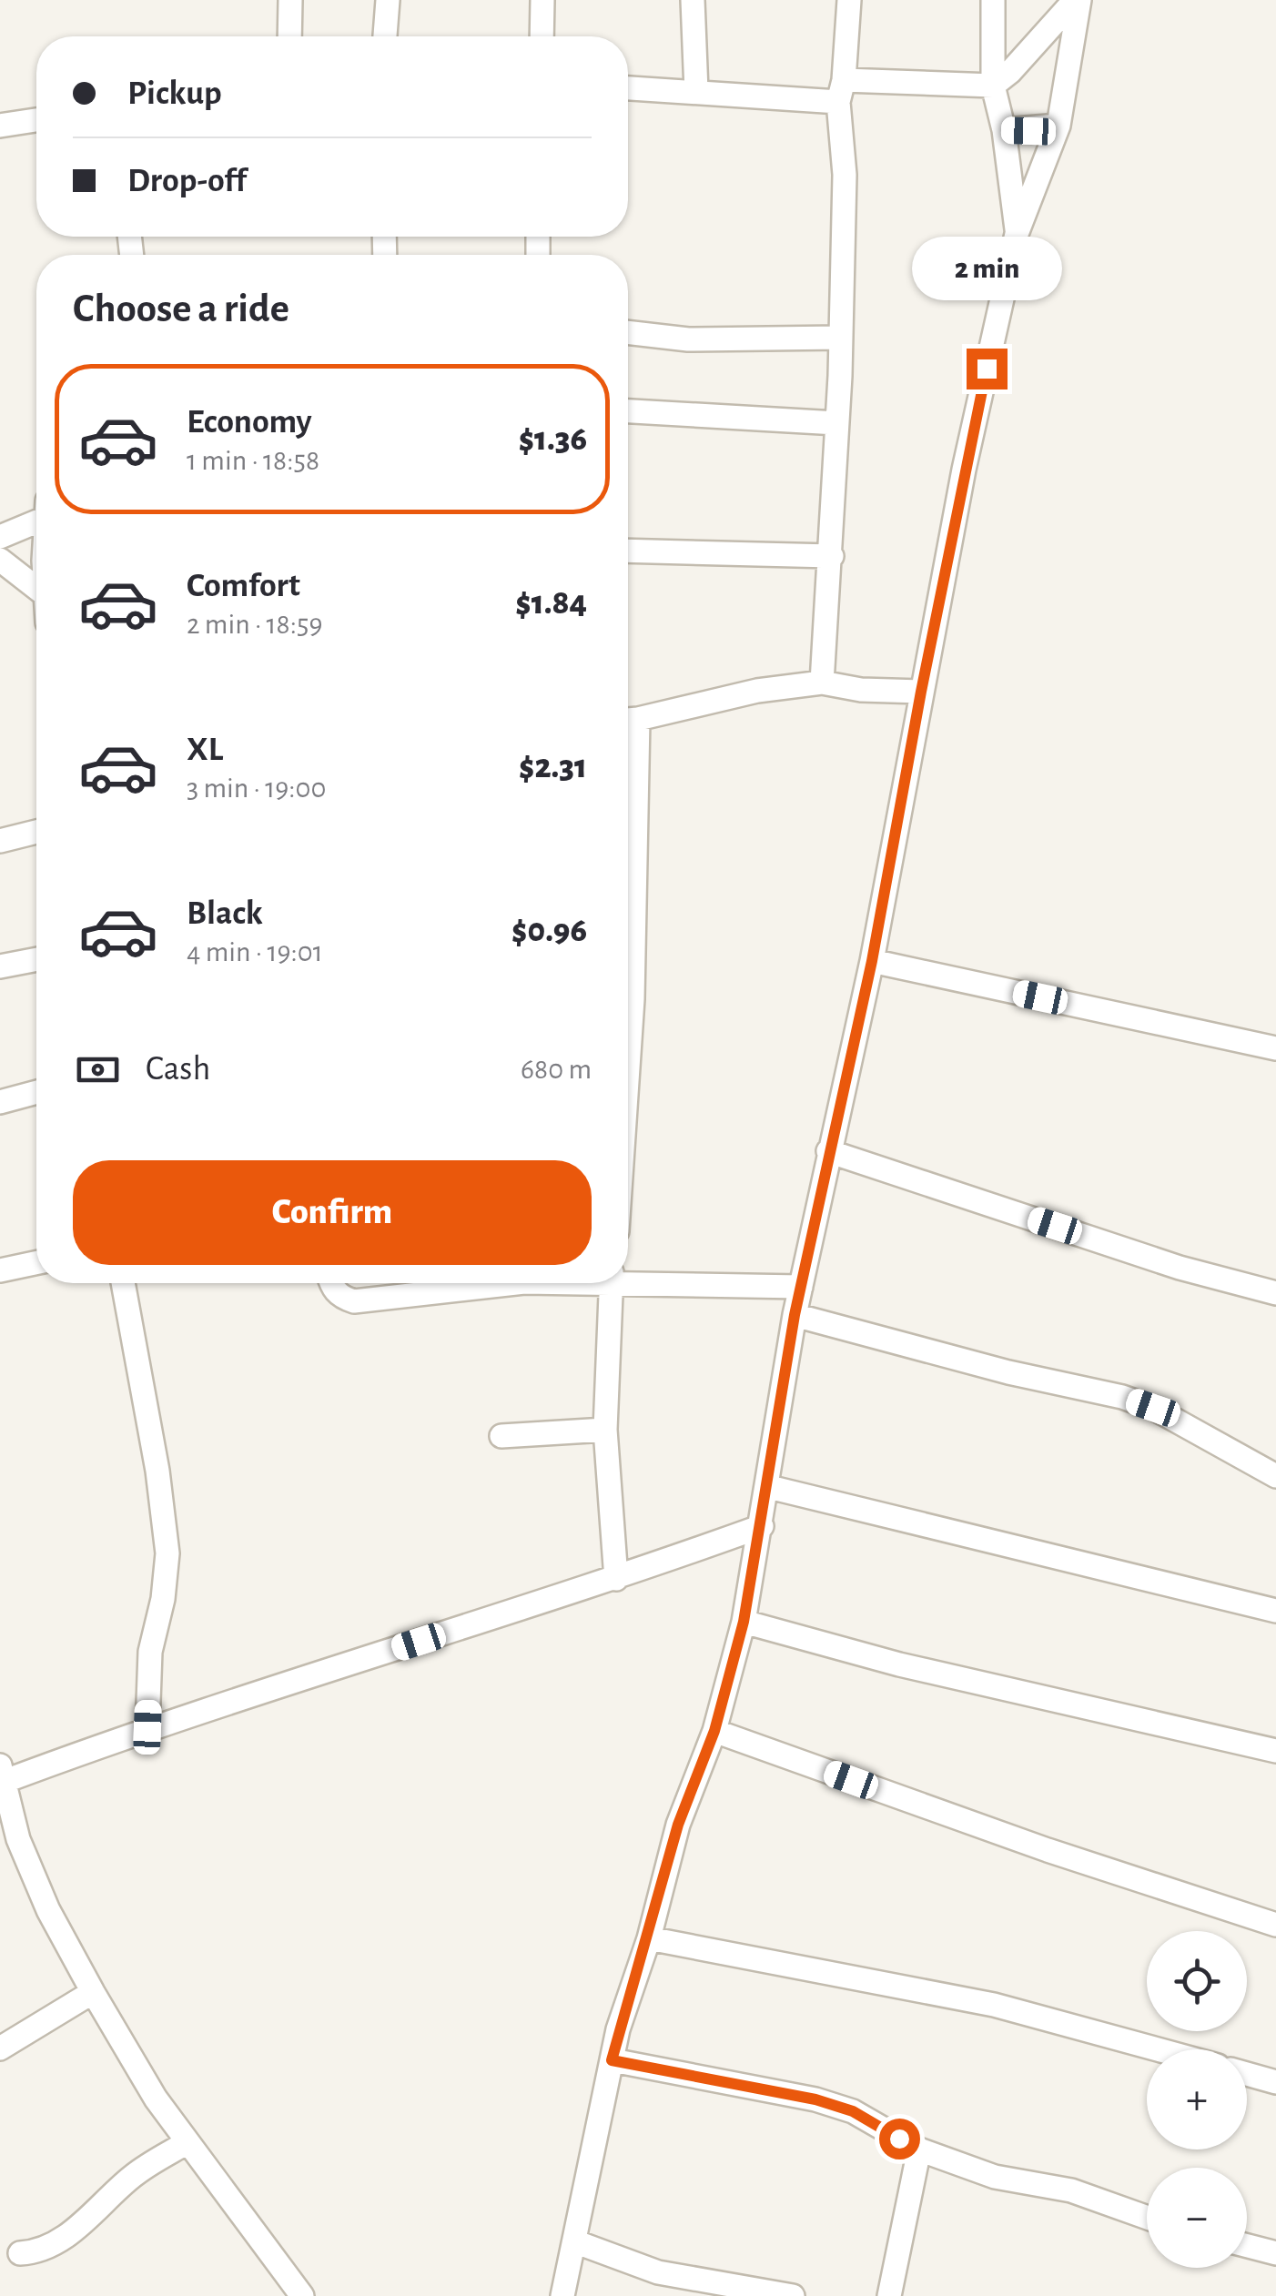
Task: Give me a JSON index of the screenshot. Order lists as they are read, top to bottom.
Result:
{
  "page": {
    "banner": ["Pickup", "Drop-off"],
    "bubble": "2 min",
    "heading": "Choose a ride",
    "list": [
      {
        "name": "Economy",
        "note": "1 min · 18:58",
        "value": "$1.36"
      },
      {
        "name": "Comfort",
        "note": "2 min · 18:59",
        "value": "$1.84"
      },
      {
        "name": "XL",
        "note": "3 min · 19:00",
        "value": "$2.31"
      },
      {
        "name": "Black",
        "note": "4 min · 19:01",
        "value": "$0.96"
      }
    ],
    "pay": ["Cash", "680 m"],
    "buttons": "Confirm",
    "map_buttons": ["+", "−"]
  }
}
